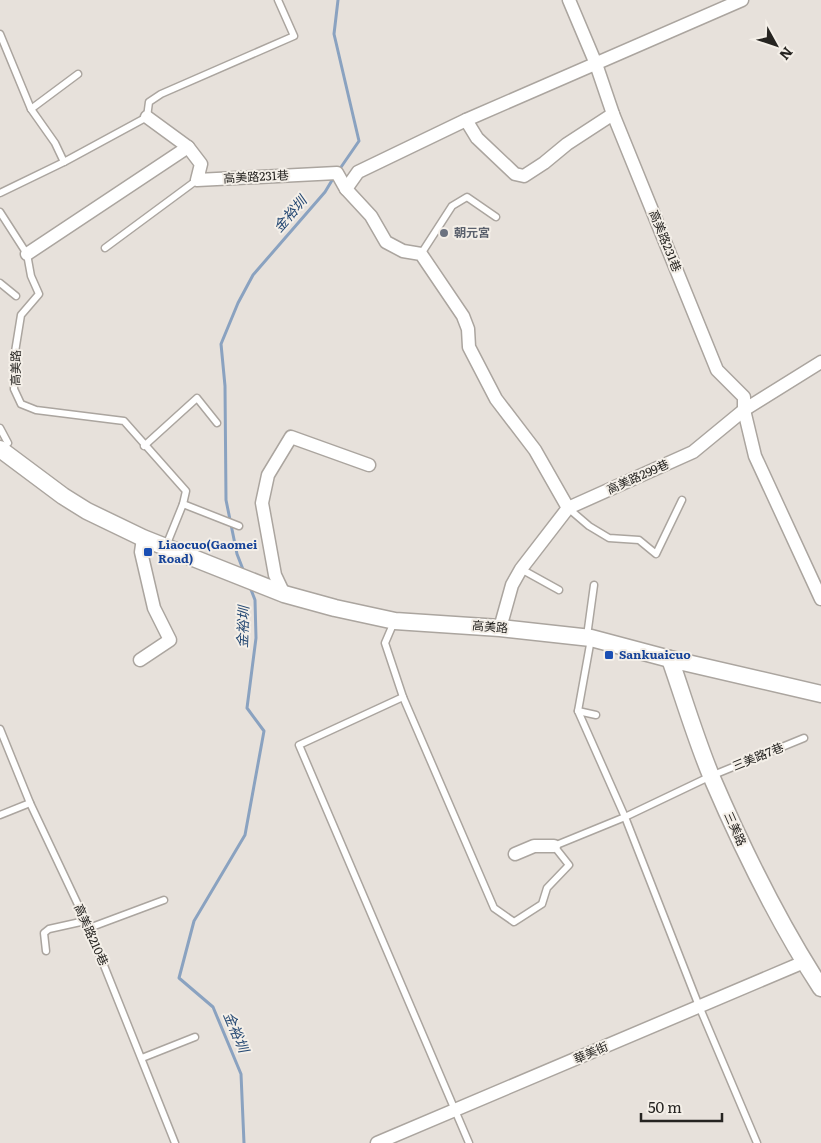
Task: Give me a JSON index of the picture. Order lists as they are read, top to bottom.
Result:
{
  "streets": {
    "street": [
      "高美路231巷",
      "高美路",
      "高美路299巷",
      "三美路",
      "華美街"
    ],
    "lane": ["三美路7巷", "高美路210巷"]
  },
  "crossings": [
    ["高美路231巷", "高美路299巷"],
    ["高美路", "高美路299巷"],
    ["高美路", "三美路"],
    ["三美路7巷", "三美路"],
    ["三美路", "華美街"]
  ],
  "water": ["金裕圳"],
  "places": {
    "other": ["朝元宮"],
    "transit": ["Liaocuo(Gaomei Road)", "Sankuaicuo"]
  },
  "scale_bar": "50 m",
  "north": "bottom right"
}
